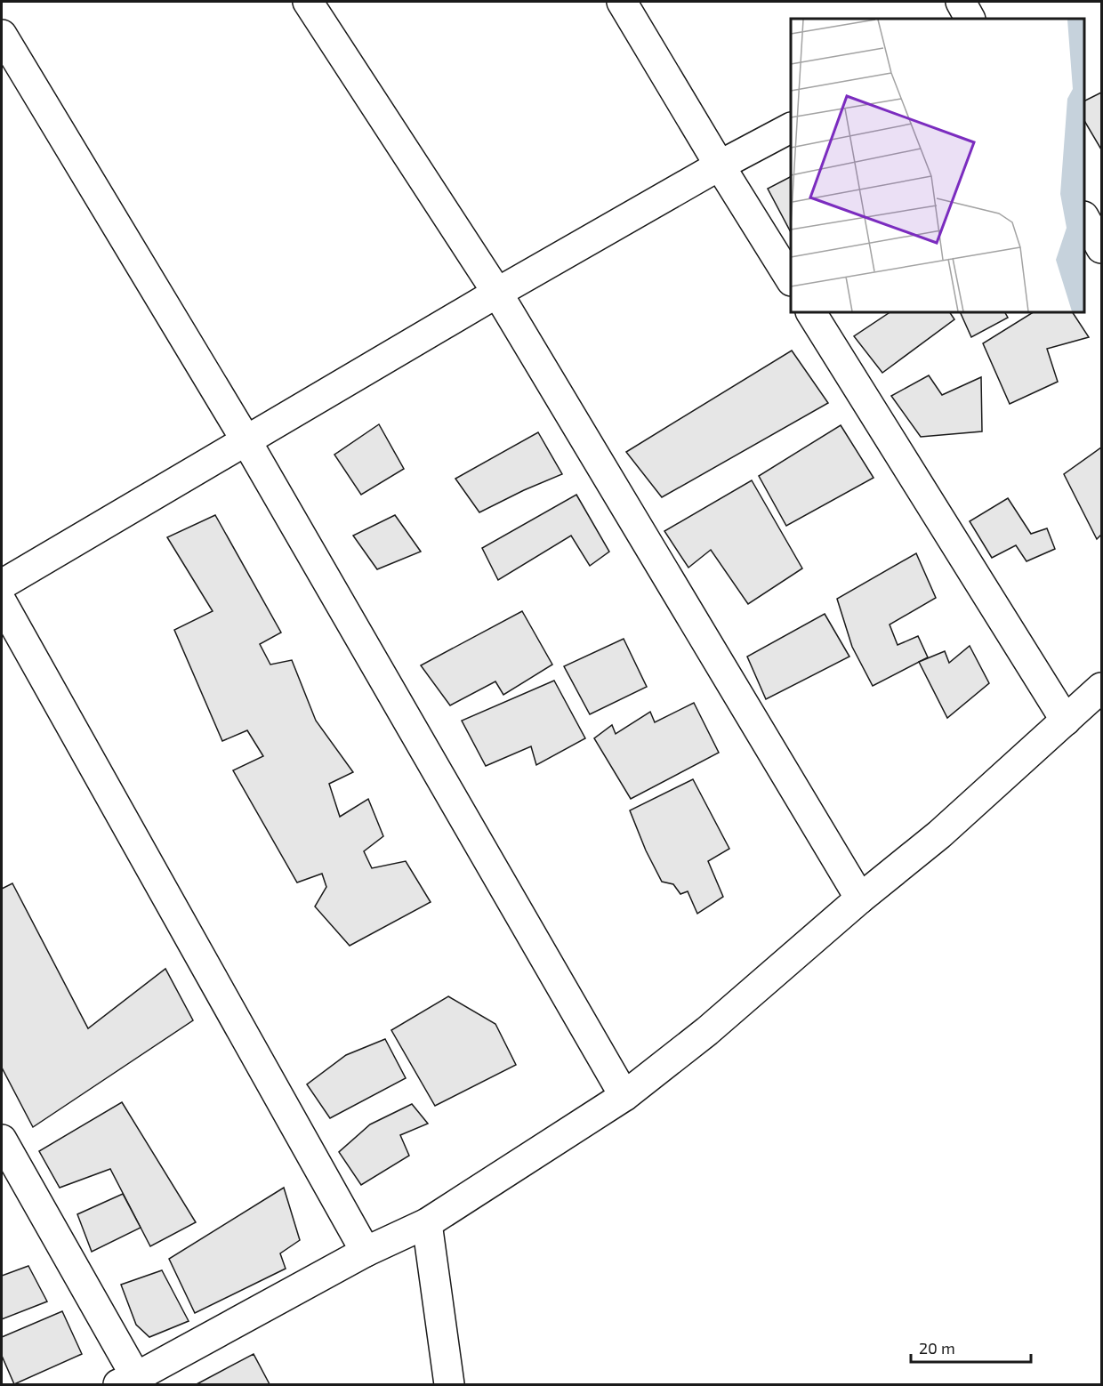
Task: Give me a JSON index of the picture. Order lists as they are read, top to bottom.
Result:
{
  "scale_bar": "20 m"
}
